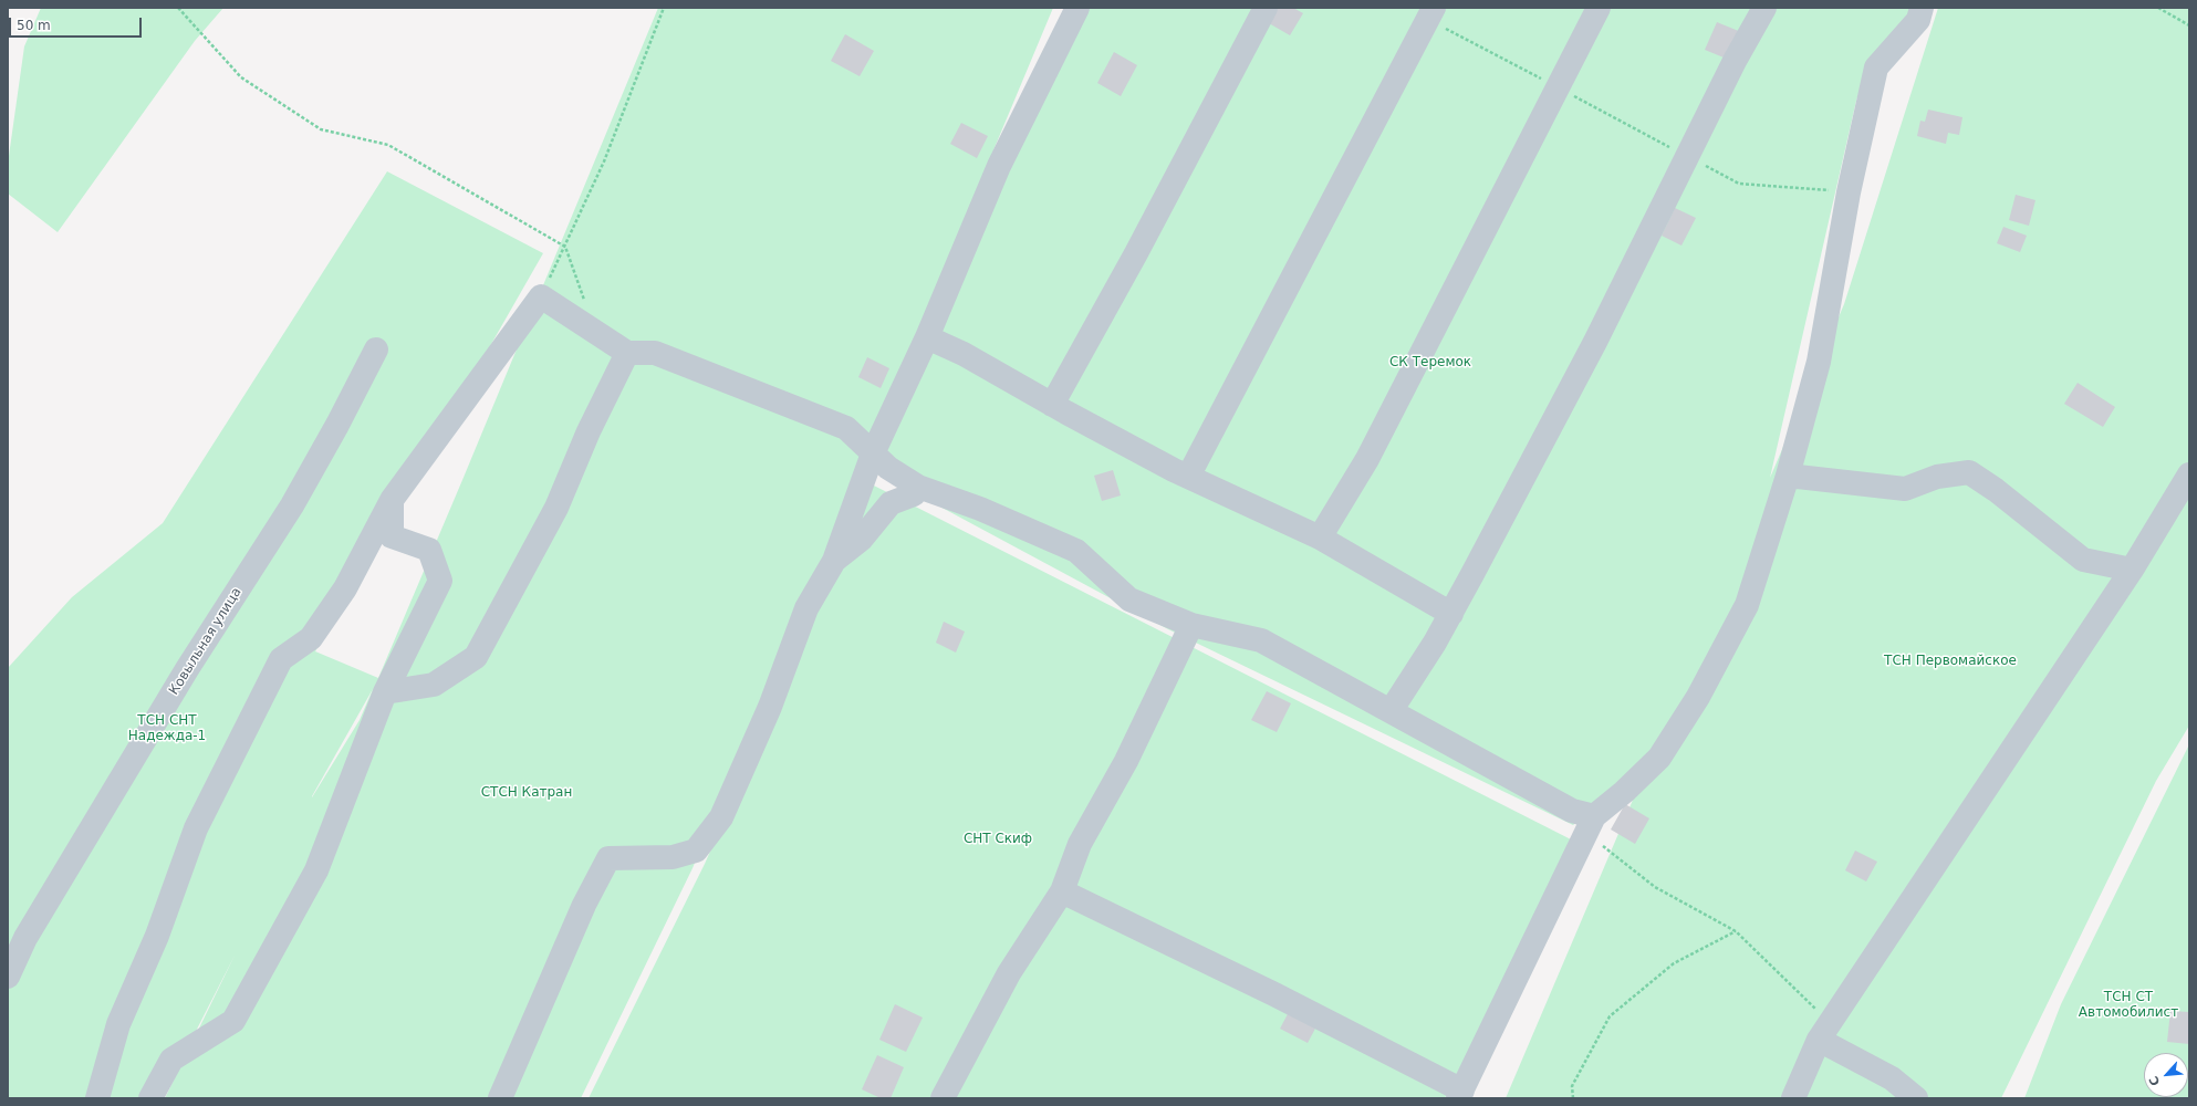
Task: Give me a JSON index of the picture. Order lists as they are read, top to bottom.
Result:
{
  "streets": {
    "lane": ["Ковыльная улица"]
  },
  "parks": [
    "СК Теремок",
    "ТСН Первомайское",
    "ТСН СНТ Надежда-1",
    "СТСН Катран",
    "СНТ Скиф",
    "ТСН СТ Автомобилист"
  ],
  "scale_bar": "50 m",
  "north": "bottom left"
}
